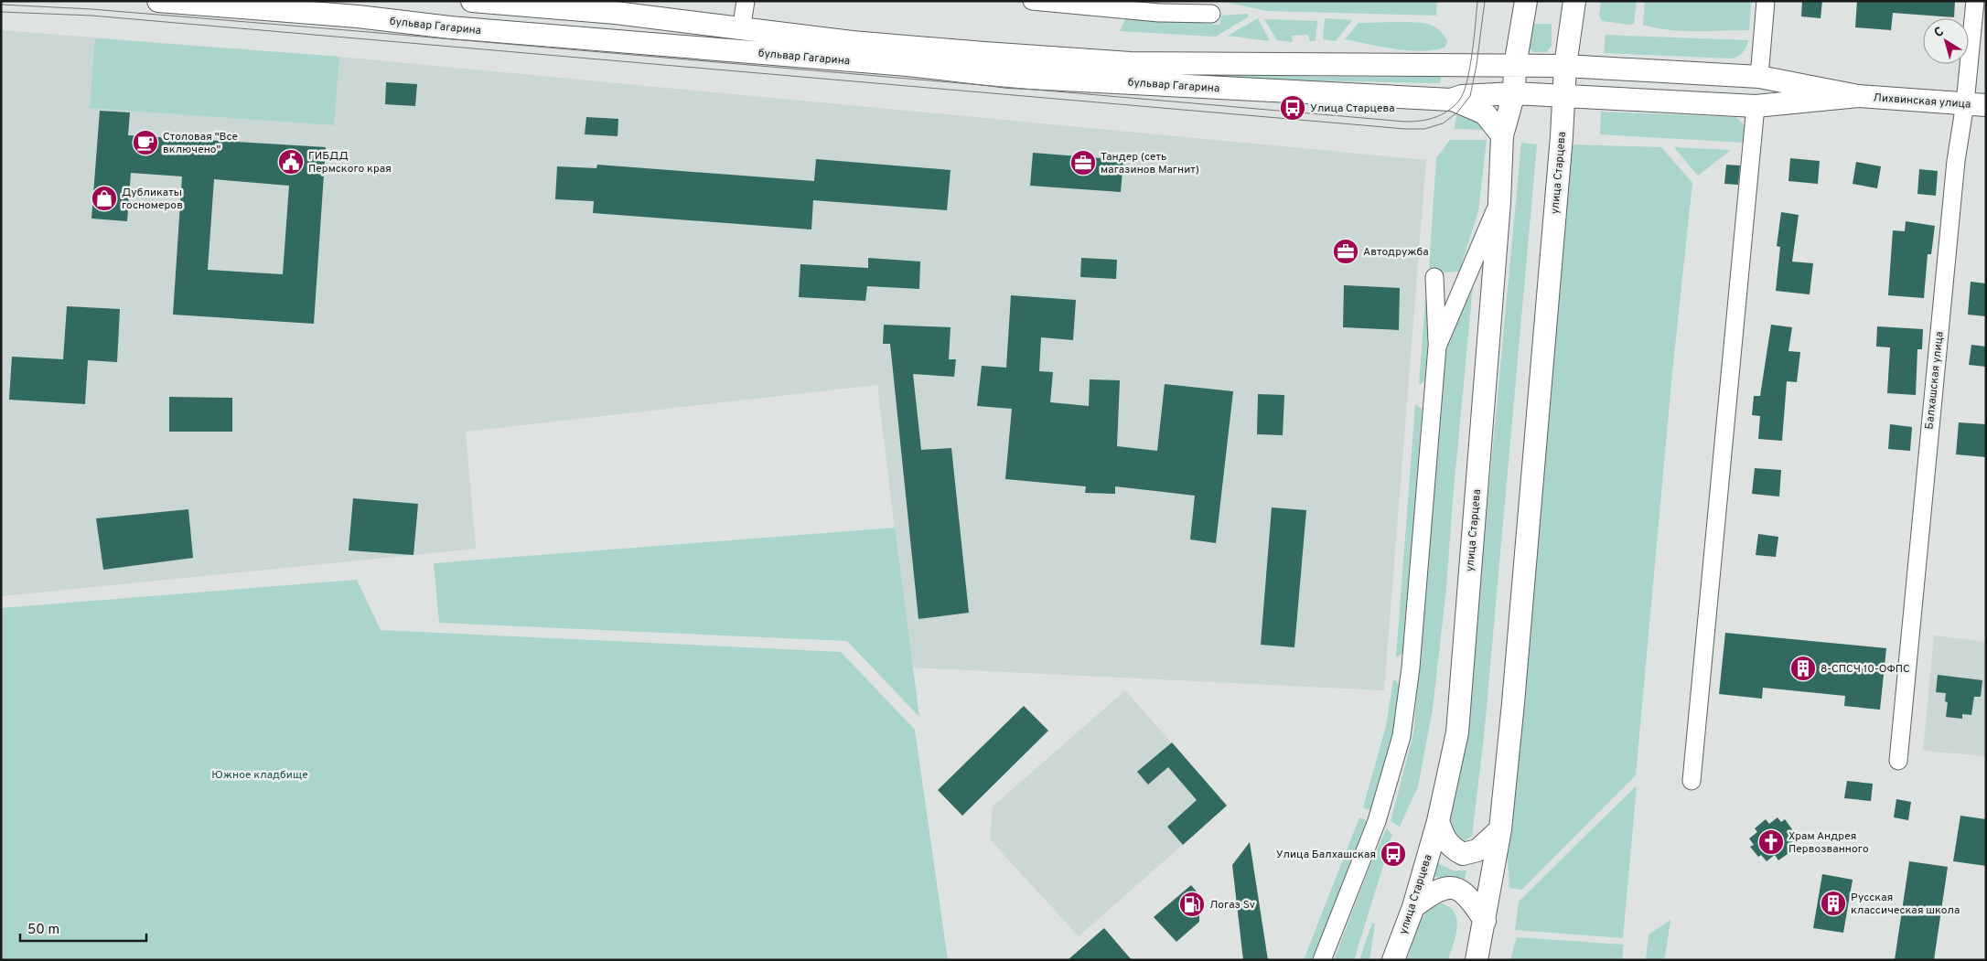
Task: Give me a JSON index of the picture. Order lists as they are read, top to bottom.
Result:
{
  "streets": {
    "main road": ["бульвар Гагарина", "Лихвинская улица", "улица Старцева"],
    "street": ["Балхашская улица"]
  },
  "crossings": [
    ["бульвар Гагарина", "Лихвинская улица"],
    ["бульвар Гагарина", "улица Старцева"],
    ["Лихвинская улица", "Балхашская улица"]
  ],
  "parks": ["Южное кладбище"],
  "places": {
    "bus stop": ["Улица Старцева", "Улица Балхашская"],
    "cafe": ["Столовая \"Все включено\""],
    "public building": ["ГИБДД Пермского края"],
    "office": ["Тандер (сеть магазинов Магнит)", "Автодружба"],
    "shop": ["Дубликаты госномеров"],
    "building": ["8-СПСЧ 10-ОФПС", "Русская классическая школа"],
    "church": ["Храм Андрея Первозванного"],
    "fuel station": ["Логаз Sv"]
  },
  "scale_bar": "50 m",
  "north": "top left"
}
